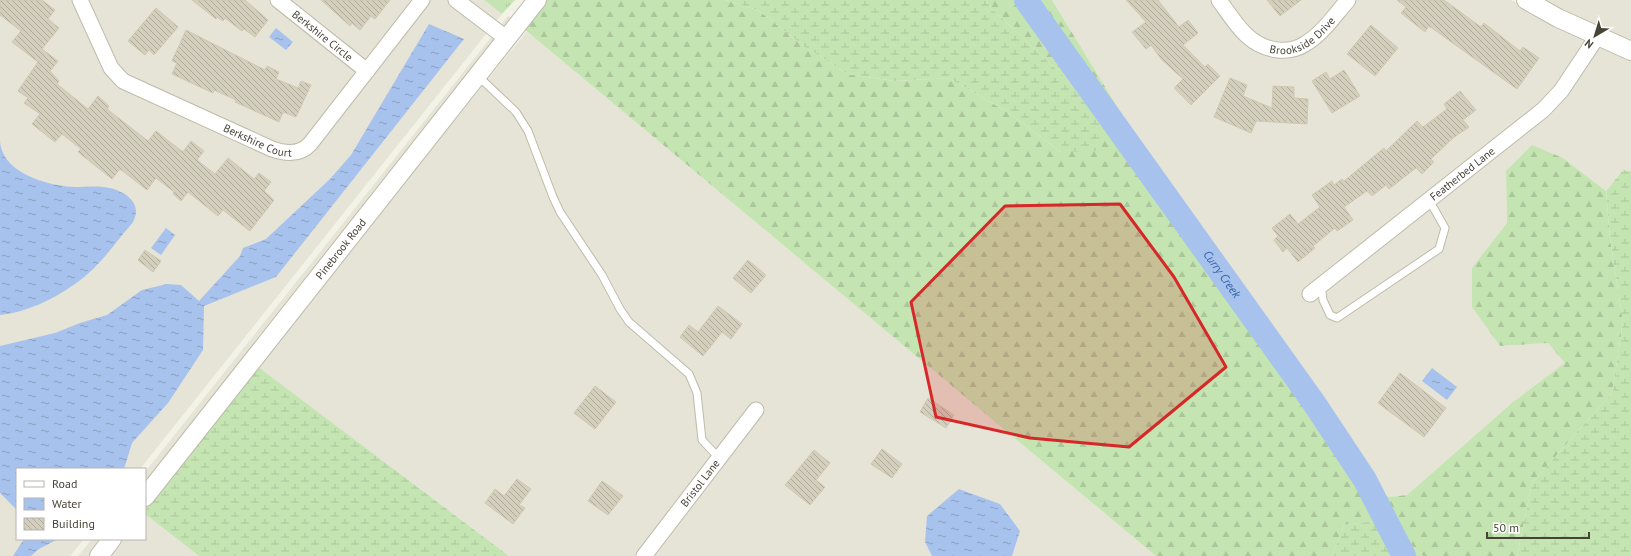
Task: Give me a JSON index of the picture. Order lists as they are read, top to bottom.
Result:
{
  "streets": {
    "street": [
      "Brookside Drive",
      "Berkshire Circle",
      "Berkshire Court",
      "Featherbed Lane",
      "Pinebrook Road",
      "Bristol Lane"
    ]
  },
  "crossings": [
    ["Berkshire Circle", "Berkshire Court"]
  ],
  "water": ["Curry Creek"],
  "legend": ["Road", "Water", "Building"],
  "scale_bar": "50 m",
  "north": "bottom left"
}
